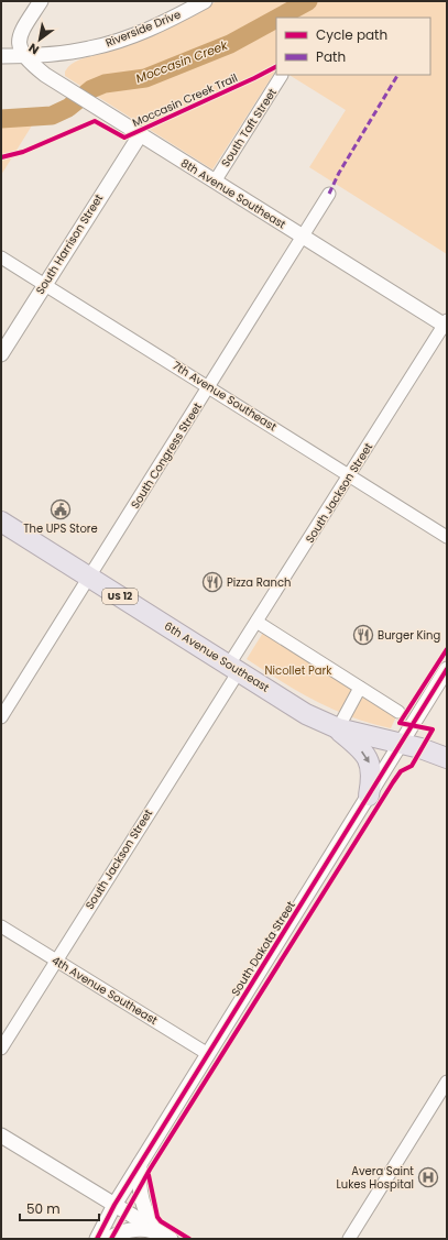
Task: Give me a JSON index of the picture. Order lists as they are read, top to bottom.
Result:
{
  "streets": {
    "highway": ["US 12", "6th Avenue Southeast"],
    "street": [
      "Riverside Drive",
      "South Taft Street",
      "8th Avenue Southeast",
      "South Harrison Street",
      "7th Avenue Southeast",
      "South Congress Street",
      "South Jackson Street",
      "South Dakota Street",
      "4th Avenue Southeast"
    ],
    "cycle path": ["Moccasin Creek Trail"]
  },
  "crossings": [
    ["Riverside Drive", "8th Avenue Southeast"],
    ["South Taft Street", "8th Avenue Southeast"],
    ["8th Avenue Southeast", "South Harrison Street"],
    ["8th Avenue Southeast", "South Congress Street"],
    ["8th Avenue Southeast", "South Jackson Street"],
    ["South Harrison Street", "7th Avenue Southeast"],
    ["7th Avenue Southeast", "South Congress Street"],
    ["7th Avenue Southeast", "South Jackson Street"],
    ["South Congress Street", "6th Avenue Southeast"],
    ["South Jackson Street", "6th Avenue Southeast"],
    ["South Jackson Street", "4th Avenue Southeast"],
    ["6th Avenue Southeast", "South Dakota Street"],
    ["South Dakota Street", "4th Avenue Southeast"]
  ],
  "water": ["Moccasin Creek"],
  "parks": ["Nicollet Park"],
  "places": {
    "public building": ["The UPS Store"],
    "restaurant": ["Pizza Ranch", "Burger King"],
    "hospital": ["Avera Saint Lukes Hospital"]
  },
  "legend": ["Cycle path", "Path"],
  "scale_bar": "50 m",
  "north": "bottom left"
}
